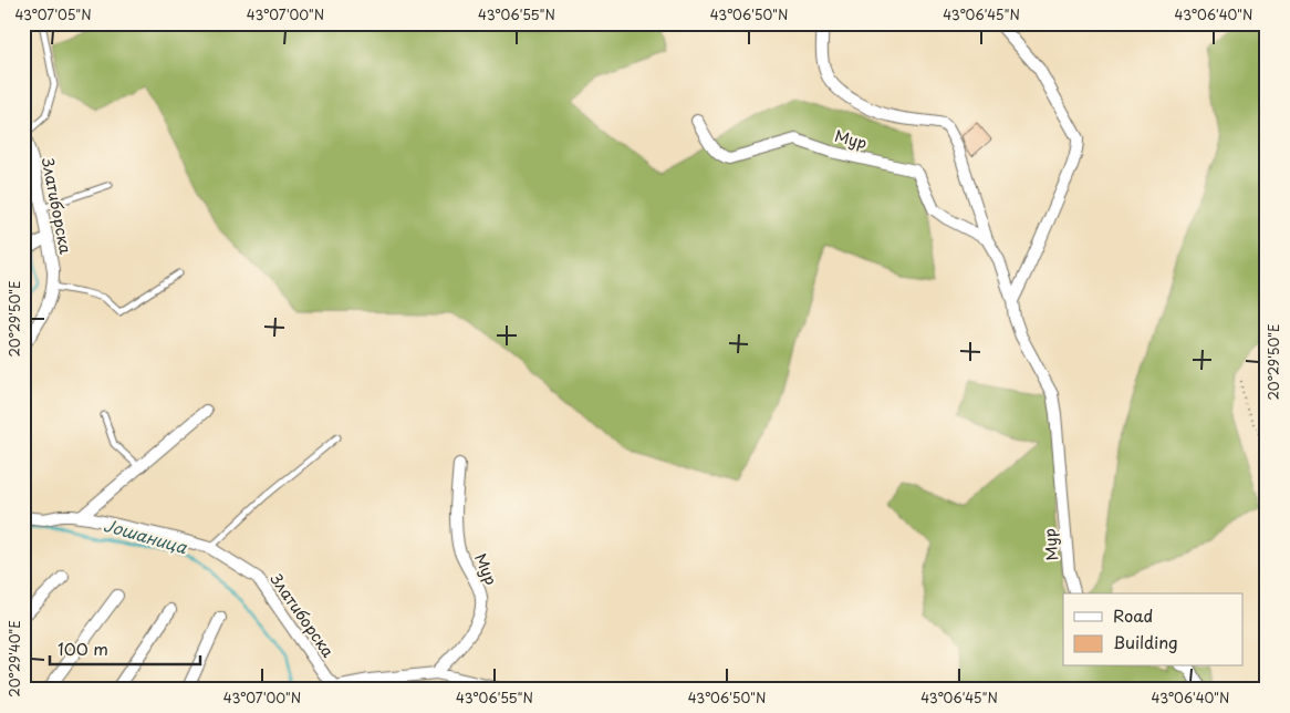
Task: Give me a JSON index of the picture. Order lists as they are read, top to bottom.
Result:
{
  "streets": {
    "street": ["Мур", "Златиборска"]
  },
  "water": ["Јошаница"],
  "legend": ["Road", "Building"],
  "scale_bar": "100 m",
  "coordinates": [
    "43°07'05\"N",
    "43°07'00\"N",
    "43°06'55\"N",
    "43°06'50\"N",
    "43°06'45\"N",
    "43°06'40\"N",
    "20°29'50\"E",
    "20°29'40\"E"
  ]
}
